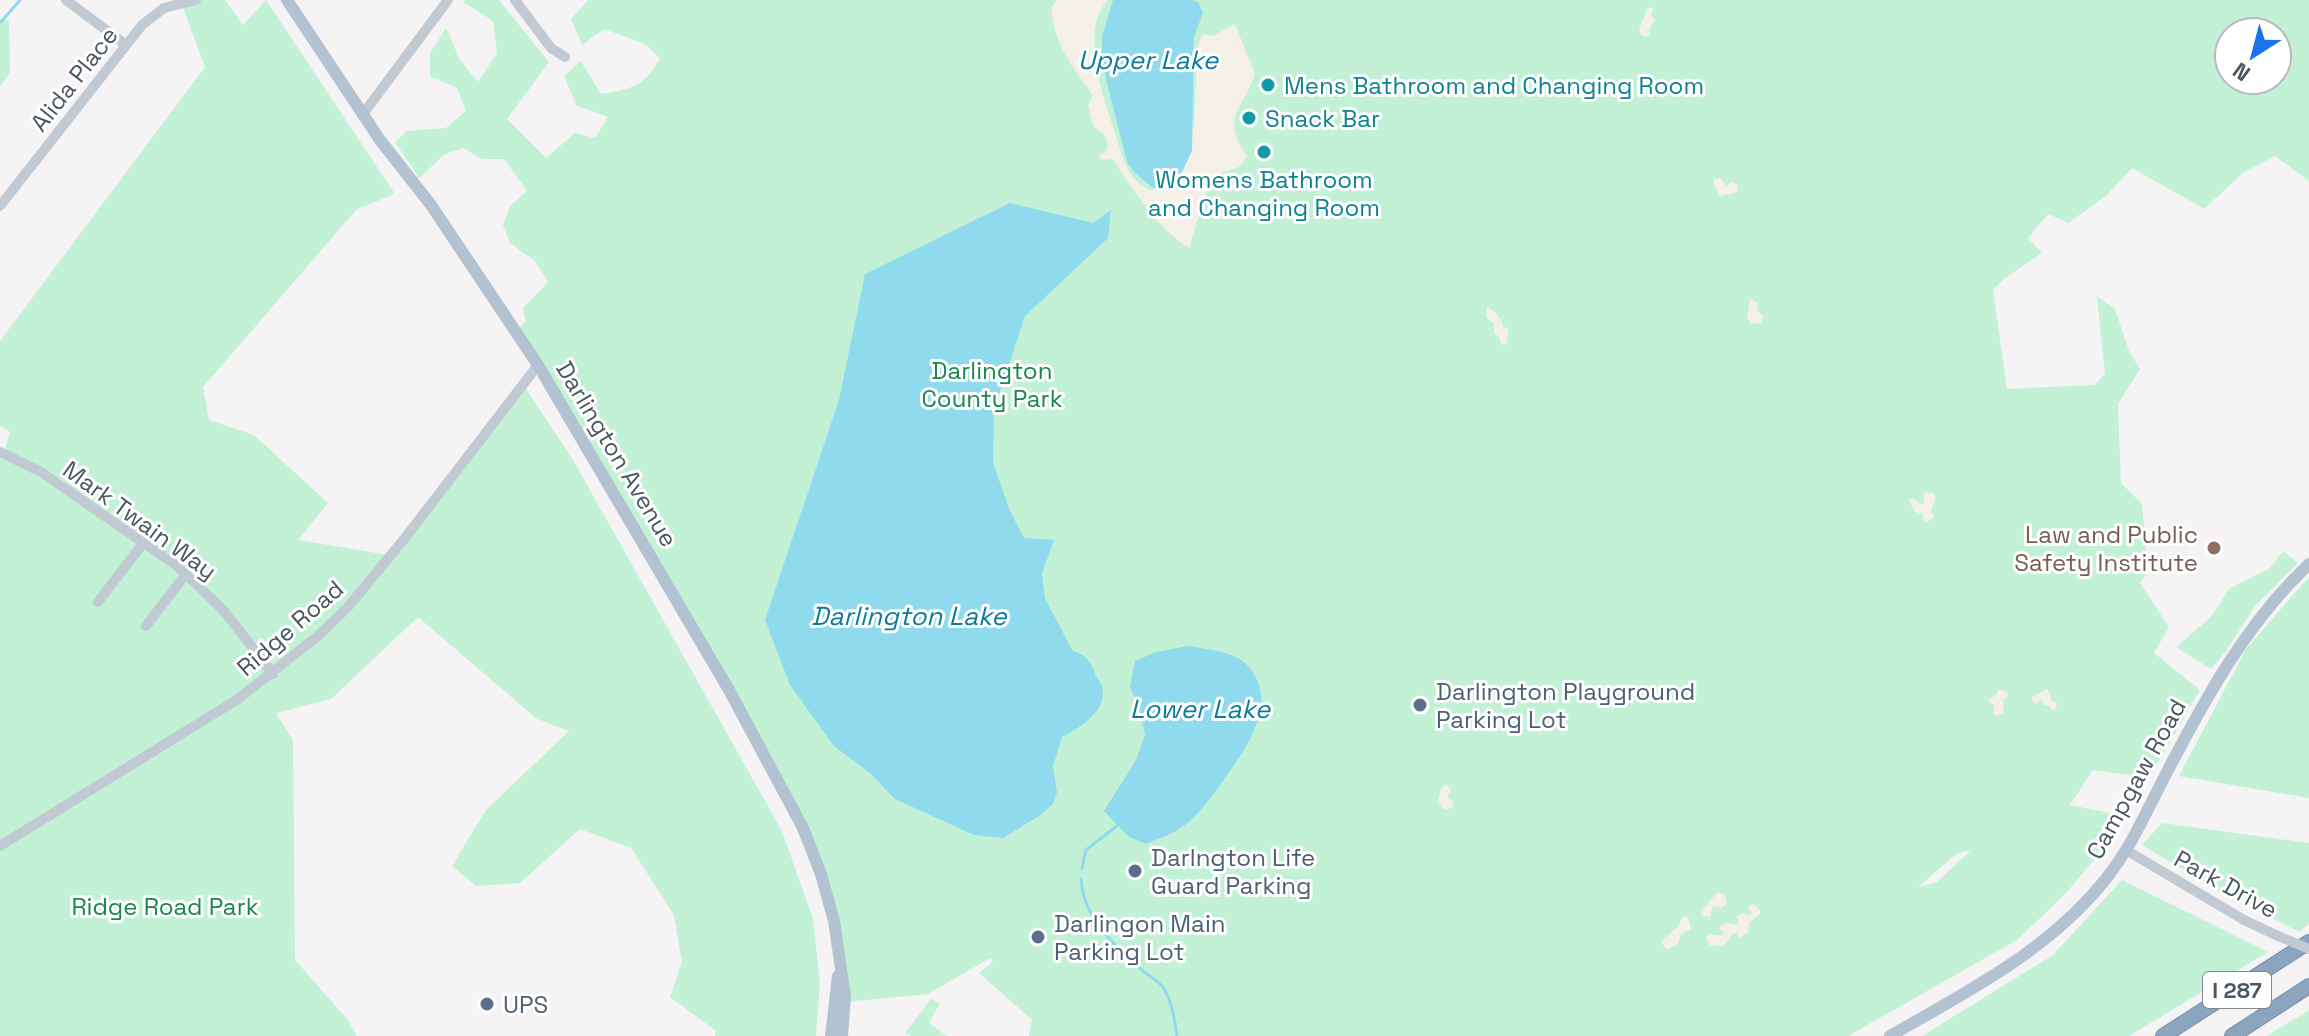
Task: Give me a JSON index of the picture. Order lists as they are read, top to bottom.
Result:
{
  "streets": {
    "highway": ["I 287"],
    "main road": ["Darlington Avenue", "Campgaw Road"],
    "street": [
      "Alida Place",
      "Mark Twain Way",
      "Ridge Road",
      "Park Drive"
    ]
  },
  "crossings": [
    ["Darlington Avenue", "Ridge Road"],
    ["Mark Twain Way", "Ridge Road"],
    ["Campgaw Road", "Park Drive"]
  ],
  "water": ["Upper Lake", "Darlington Lake", "Lower Lake"],
  "parks": ["Darlington County Park", "Ridge Road Park"],
  "places": [
    "Mens Bathroom and Changing Room",
    "Snack Bar",
    "Womens Bathroom and Changing Room",
    "Law and Public Safety Institute",
    "Darlington Playground Parking Lot",
    "Darlngton Life Guard Parking",
    "Darlingon Main Parking Lot",
    "UPS"
  ],
  "north": "bottom left"
}
